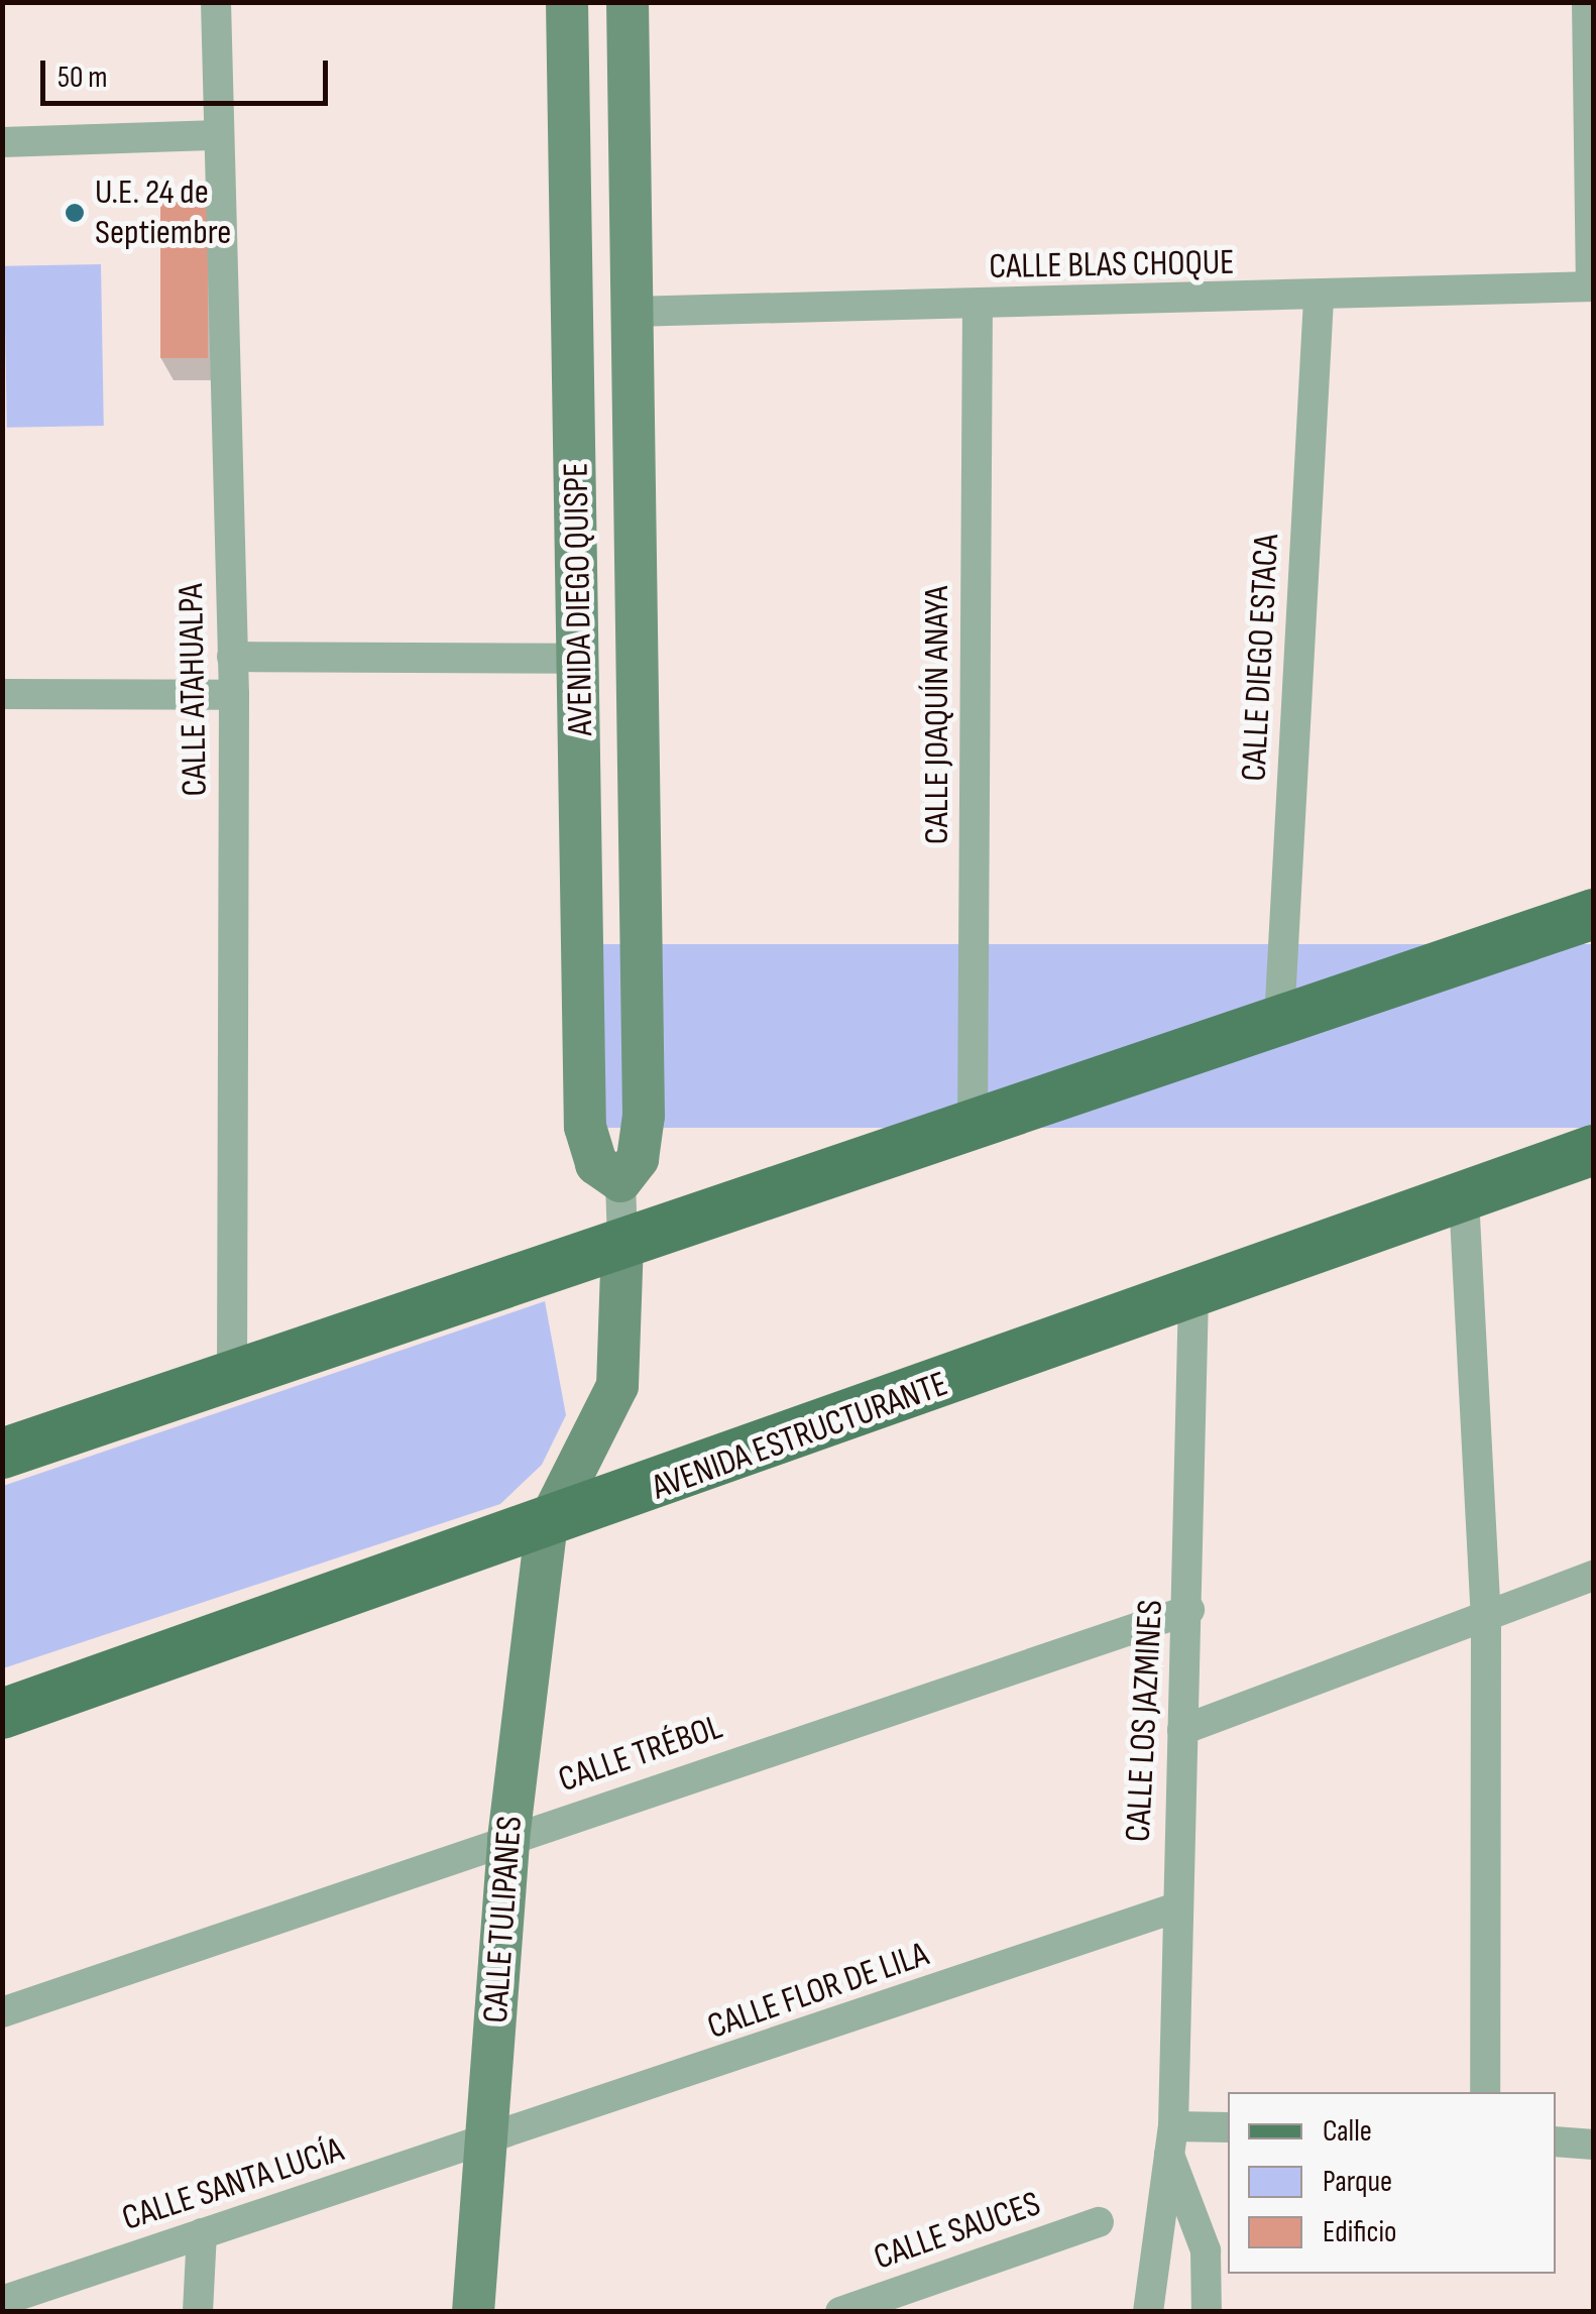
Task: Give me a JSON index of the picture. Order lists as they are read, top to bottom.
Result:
{
  "streets": {
    "main road": ["AVENIDA ESTRUCTURANTE"],
    "street": [
      "CALLE BLAS CHOQUE",
      "AVENIDA DIEGO QUISPE",
      "CALLE DIEGO ESTACA",
      "CALLE ATAHUALPA",
      "CALLE JOAQUÍN ANAYA",
      "CALLE LOS JAZMINES",
      "CALLE TRÉBOL",
      "CALLE TULIPANES",
      "CALLE FLOR DE LILA",
      "CALLE SANTA LUCÍA",
      "CALLE SAUCES"
    ]
  },
  "crossings": [
    ["CALLE BLAS CHOQUE", "AVENIDA DIEGO QUISPE"],
    ["CALLE BLAS CHOQUE", "CALLE DIEGO ESTACA"],
    ["CALLE BLAS CHOQUE", "CALLE JOAQUÍN ANAYA"],
    ["AVENIDA DIEGO QUISPE", "AVENIDA ESTRUCTURANTE"],
    ["AVENIDA DIEGO QUISPE", "CALLE TULIPANES"],
    ["AVENIDA ESTRUCTURANTE", "CALLE LOS JAZMINES"],
    ["AVENIDA ESTRUCTURANTE", "CALLE TULIPANES"],
    ["CALLE LOS JAZMINES", "CALLE TRÉBOL"],
    ["CALLE LOS JAZMINES", "CALLE FLOR DE LILA"],
    ["CALLE TRÉBOL", "CALLE TULIPANES"],
    ["CALLE TULIPANES", "CALLE FLOR DE LILA"],
    ["CALLE TULIPANES", "CALLE SANTA LUCÍA"],
    ["CALLE FLOR DE LILA", "CALLE SANTA LUCÍA"]
  ],
  "places": ["U.E. 24 de Septiembre"],
  "legend": ["Calle", "Parque", "Edificio"],
  "scale_bar": "50 m"
}
